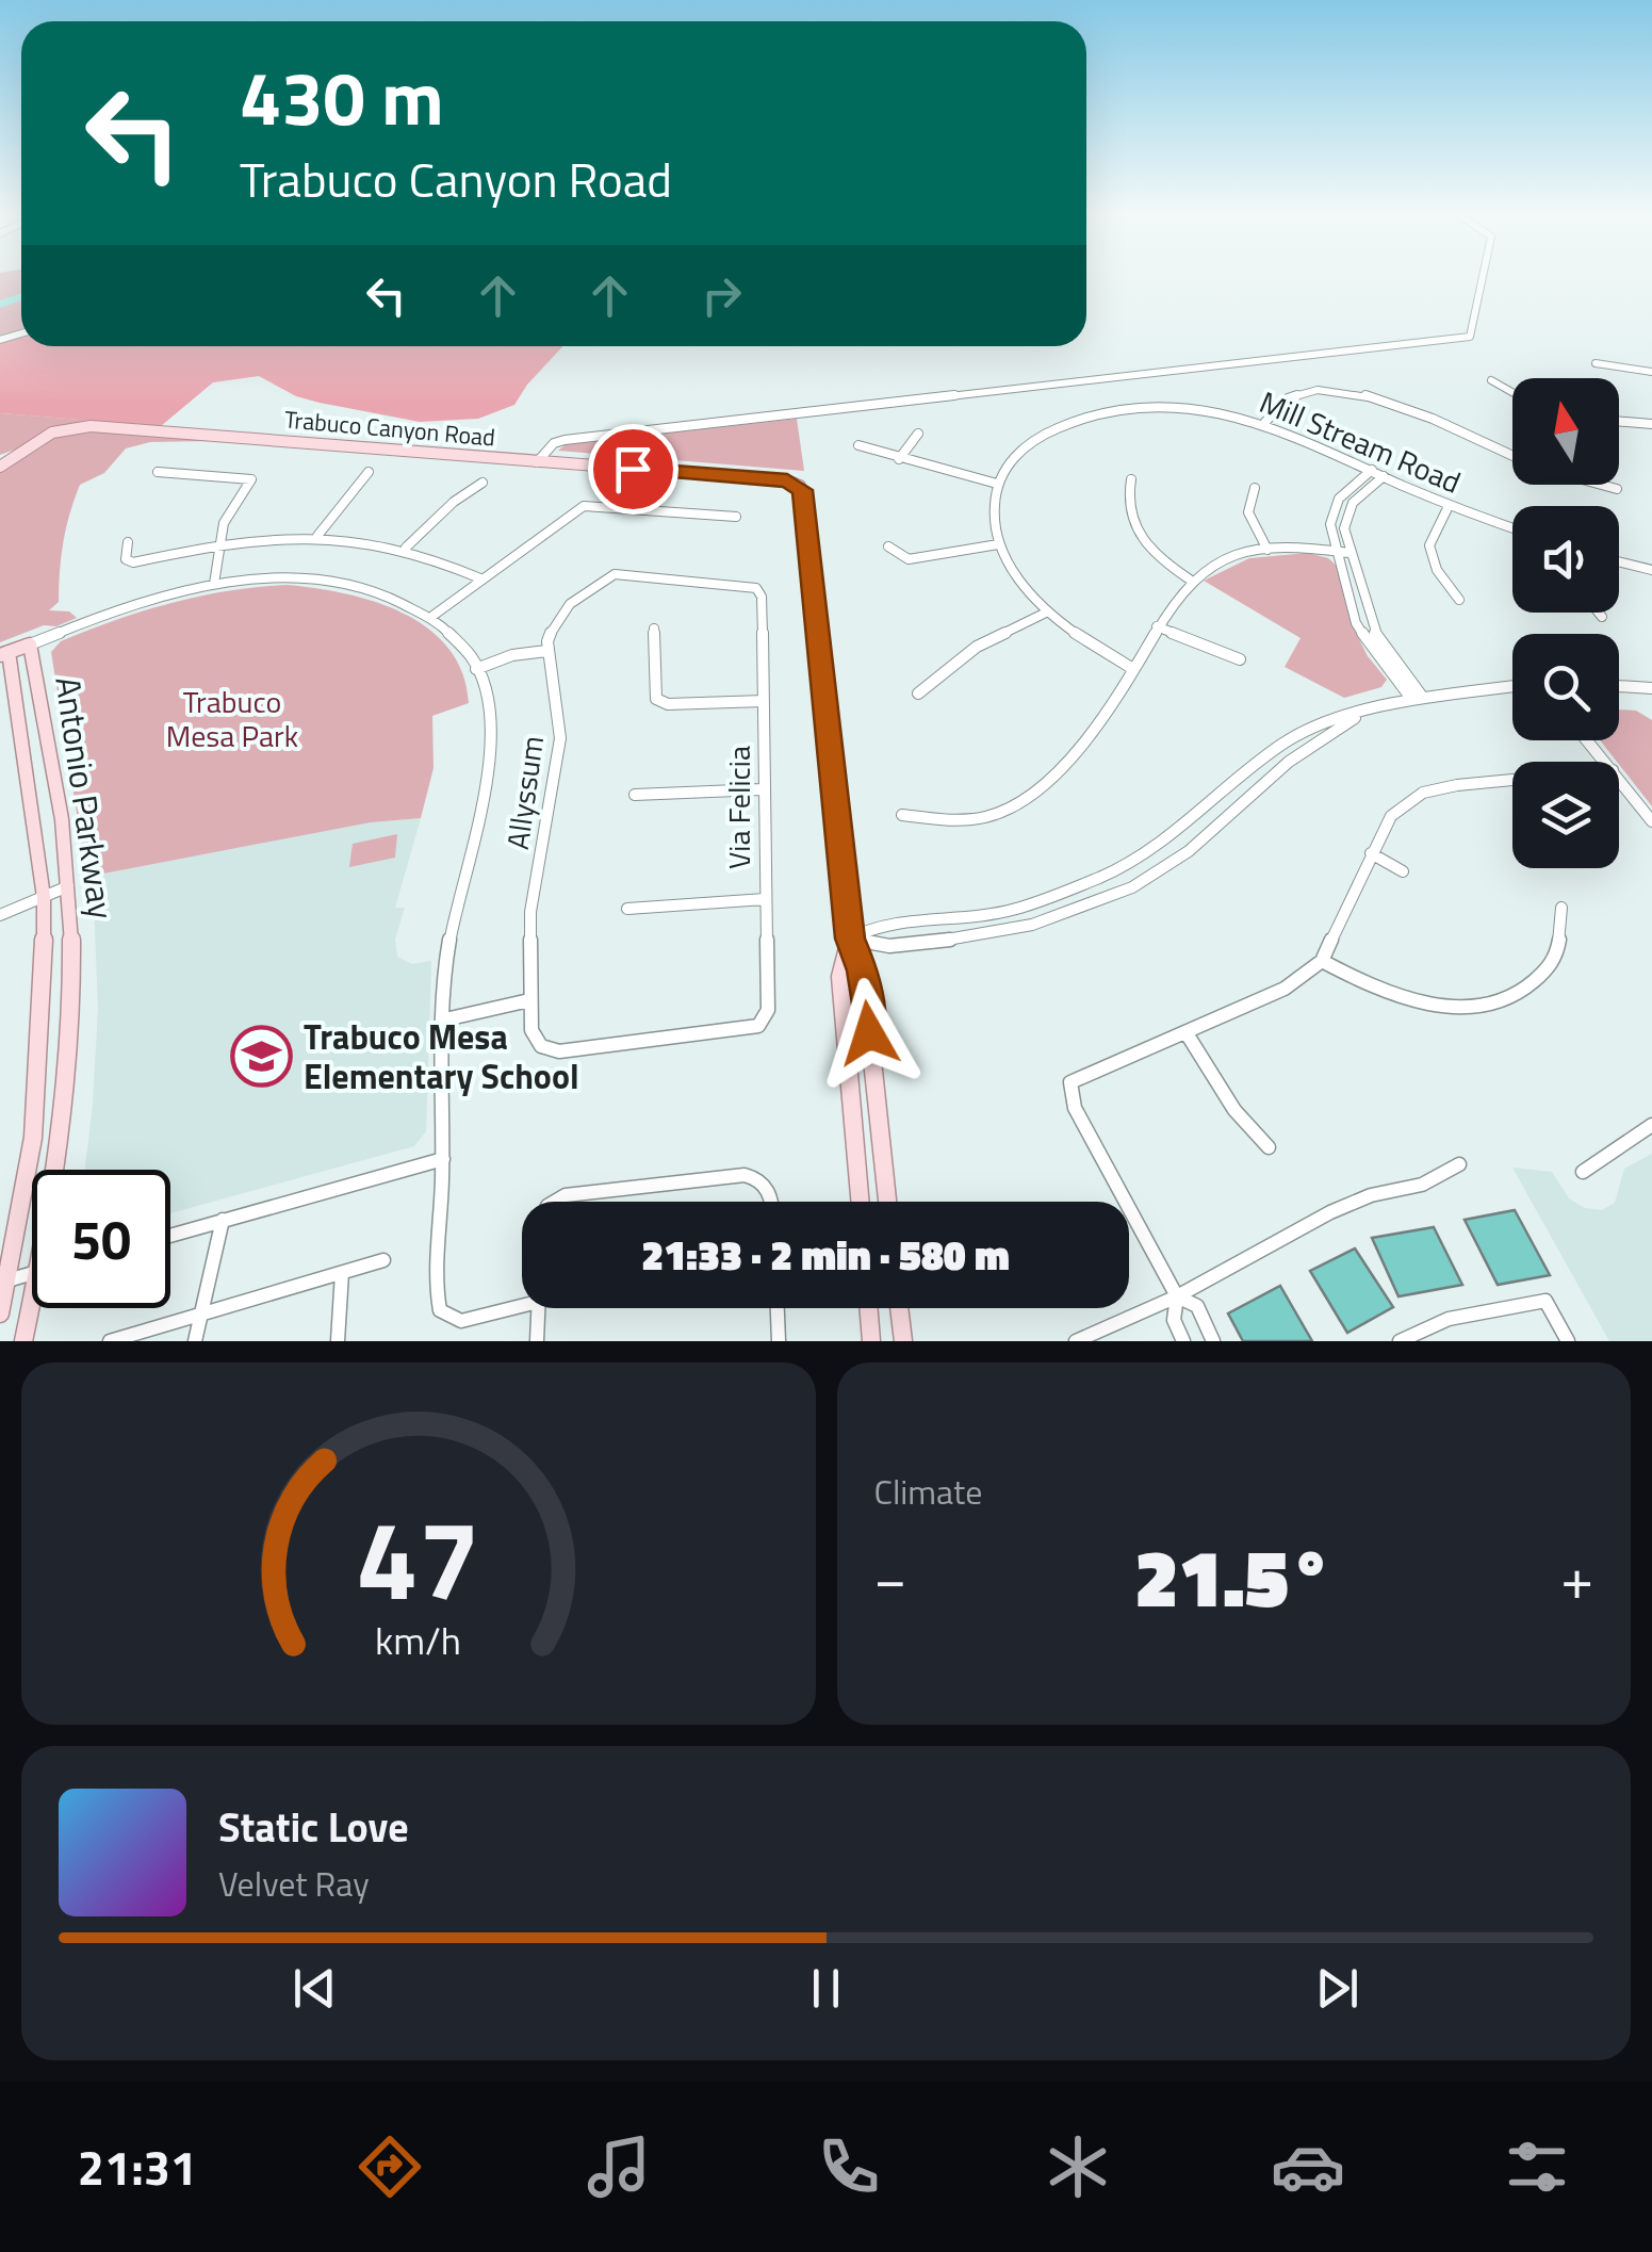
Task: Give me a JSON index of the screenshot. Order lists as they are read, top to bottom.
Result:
{
  "streets": {
    "main road": ["Trabuco Canyon Road", "Antonio Parkway"],
    "street": ["Mill Stream Road", "Allyssum", "Via Felicia"]
  },
  "crossings": [
    ["Allyssum", "Via Felicia"]
  ],
  "parks": ["Trabuco Mesa Park"],
  "places": {
    "school or university": ["Trabuco Mesa Elementary School"]
  },
  "north": "top",
  "page": {
    "turn": ["430 m", "Trabuco Canyon Road"],
    "limit": "50",
    "trip": "21:33 · 2 min · 580 m",
    "tile": "Climate",
    "heat": ["−", "21.5°", "+"],
    "song": ["Static Love", "Velvet Ray"],
    "tabs": "21:31",
    "gauge": ["47", "km/h"]
  }
}
